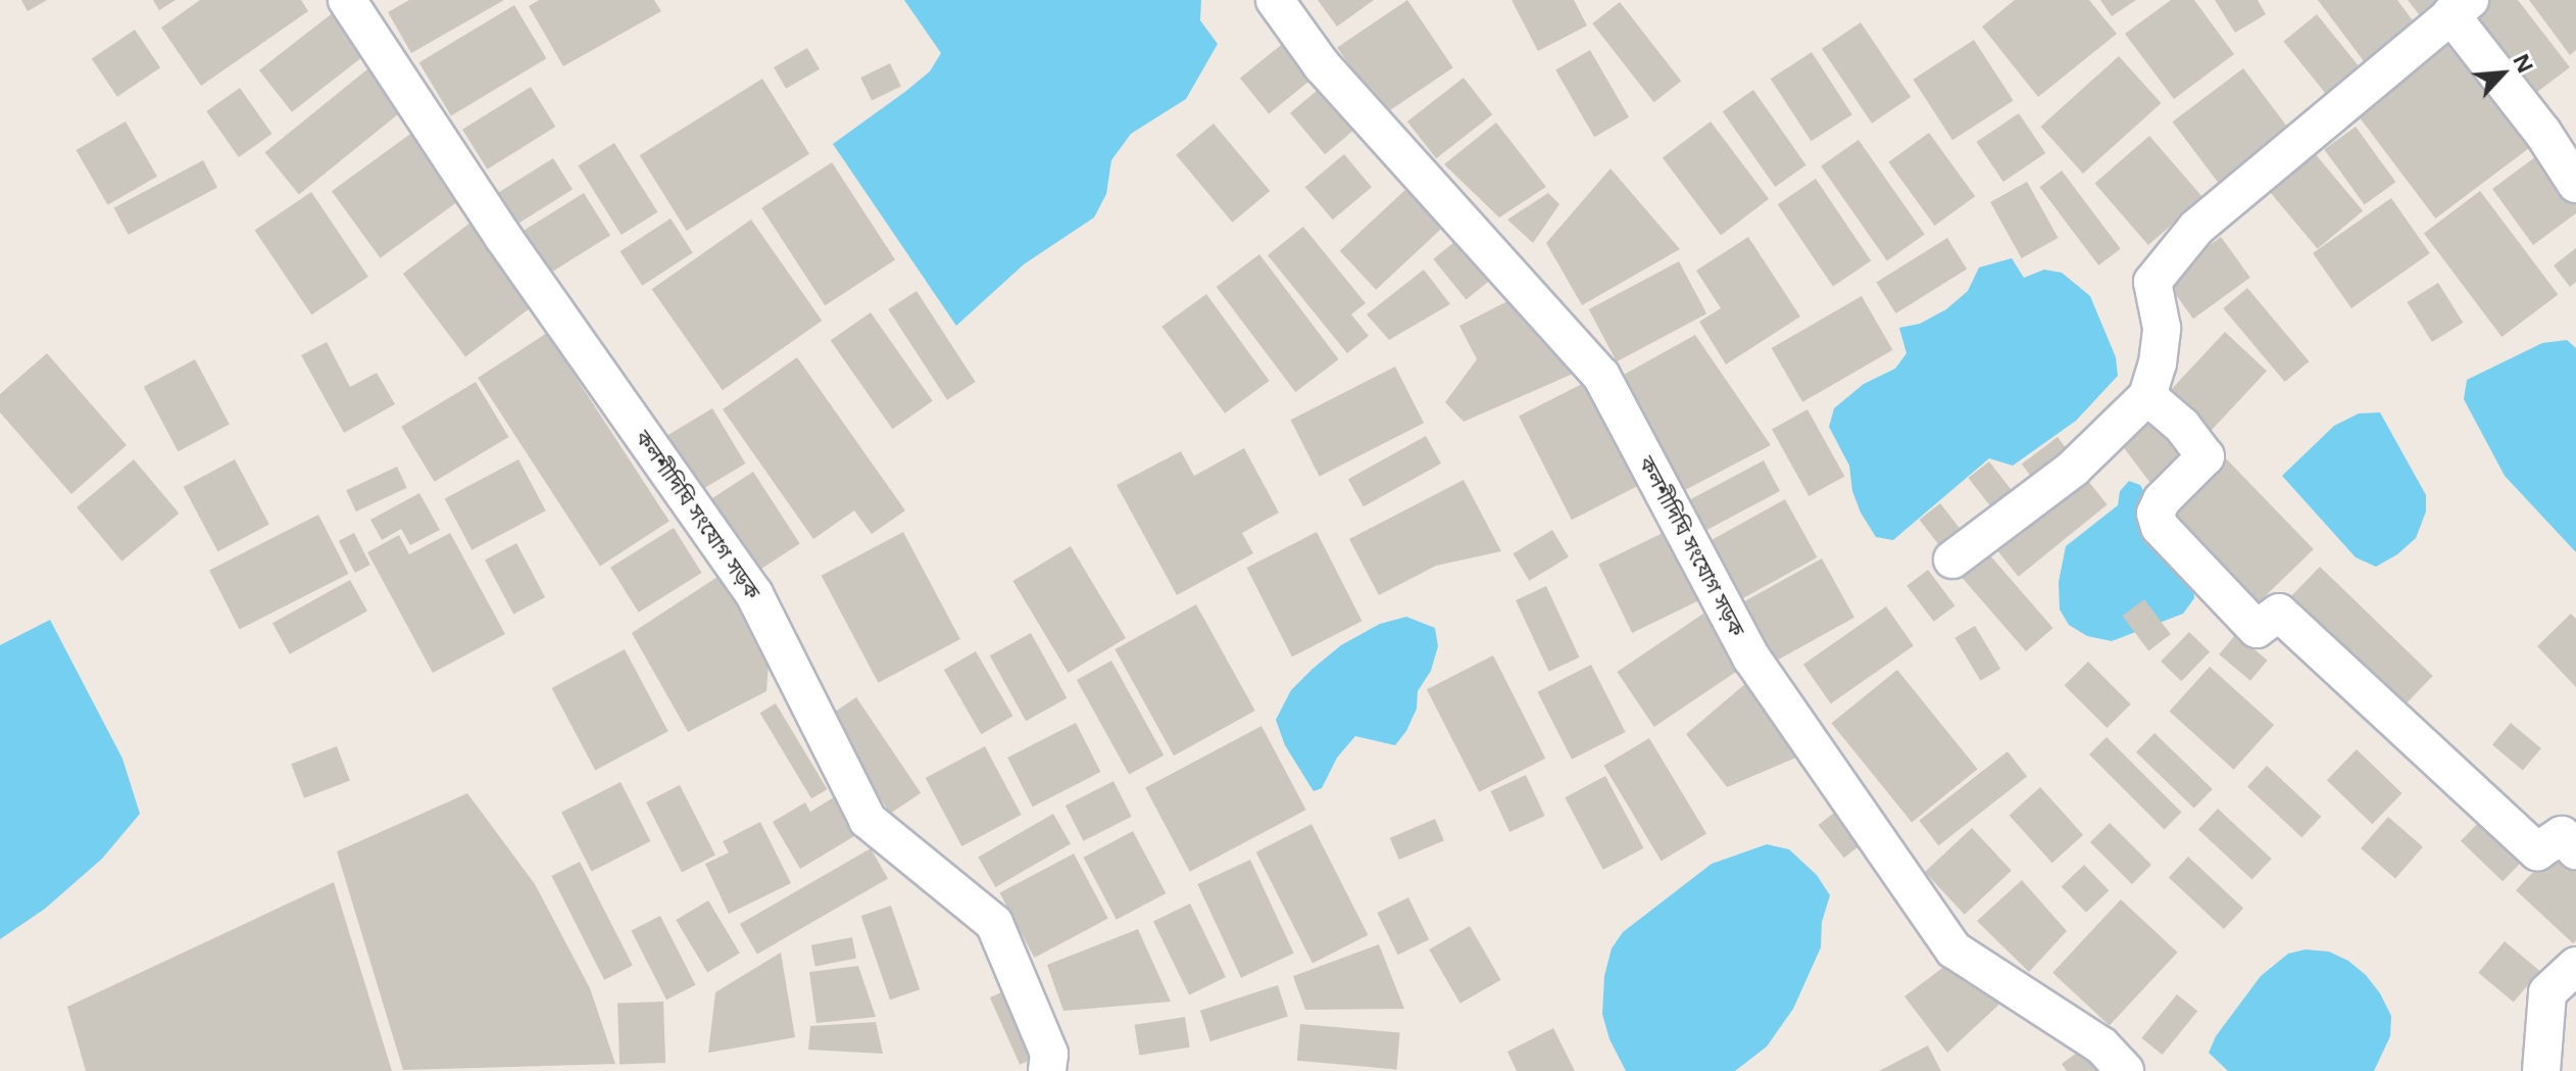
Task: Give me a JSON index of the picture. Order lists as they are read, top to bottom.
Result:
{
  "streets": {
    "street": ["কলশীদিঘি সংযোগ সড়ক"]
  },
  "north": "top right"
}
